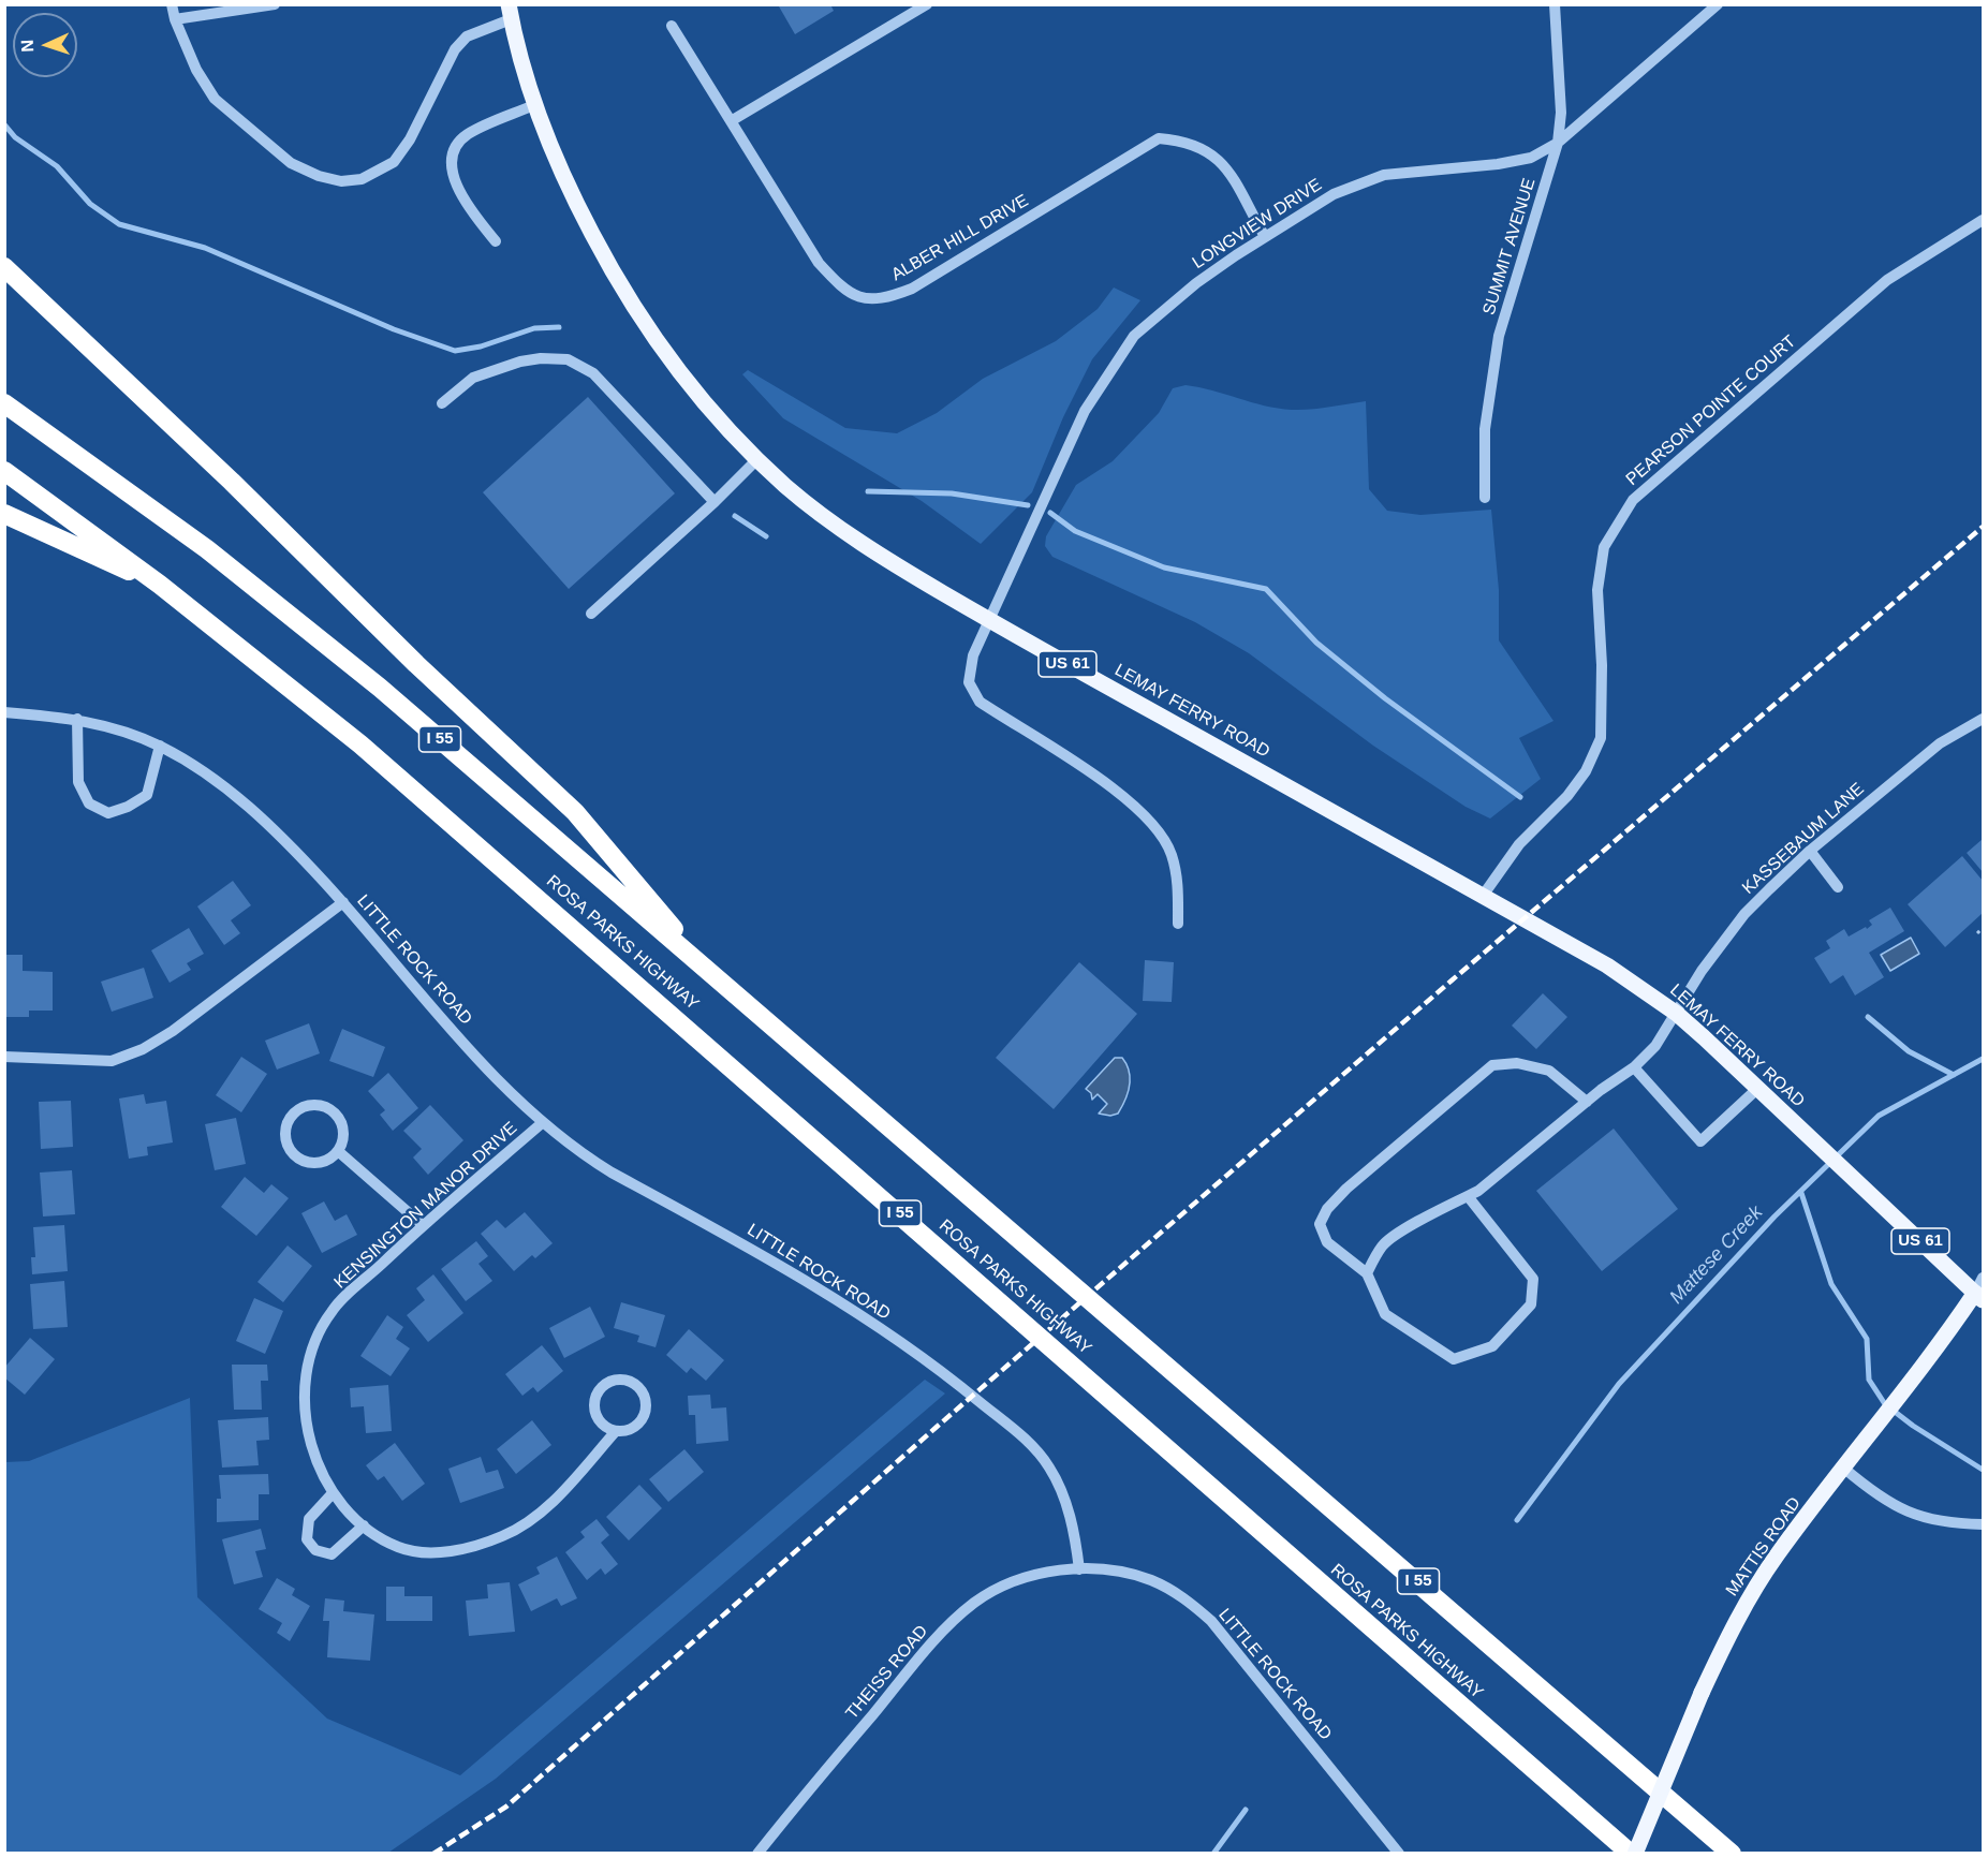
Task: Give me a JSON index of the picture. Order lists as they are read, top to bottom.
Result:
{
  "streets": {
    "highway": ["I 55", "ROSA PARKS HIGHWAY"],
    "main road": ["US 61", "LEMAY FERRY ROAD", "MATTIS ROAD"],
    "street": [
      "LONGVIEW DRIVE",
      "ALBER HILL DRIVE",
      "SUMMIT AVENUE",
      "PEARSON POINTE COURT",
      "KASSEBAUM LANE",
      "LITTLE ROCK ROAD",
      "KENSINGTON MANOR DRIVE",
      "THEISS ROAD"
    ]
  },
  "crossings": [
    ["LONGVIEW DRIVE", "ALBER HILL DRIVE"],
    ["LONGVIEW DRIVE", "SUMMIT AVENUE"],
    ["LONGVIEW DRIVE", "LEMAY FERRY ROAD"],
    ["PEARSON POINTE COURT", "LEMAY FERRY ROAD"],
    ["LEMAY FERRY ROAD", "KASSEBAUM LANE"],
    ["LEMAY FERRY ROAD", "MATTIS ROAD"],
    ["I 55", "ROSA PARKS HIGHWAY"],
    ["ROSA PARKS HIGHWAY", "MATTIS ROAD"],
    ["LITTLE ROCK ROAD", "KENSINGTON MANOR DRIVE"],
    ["LITTLE ROCK ROAD", "THEISS ROAD"]
  ],
  "water": ["Mattese Creek"],
  "north": "left"
}
